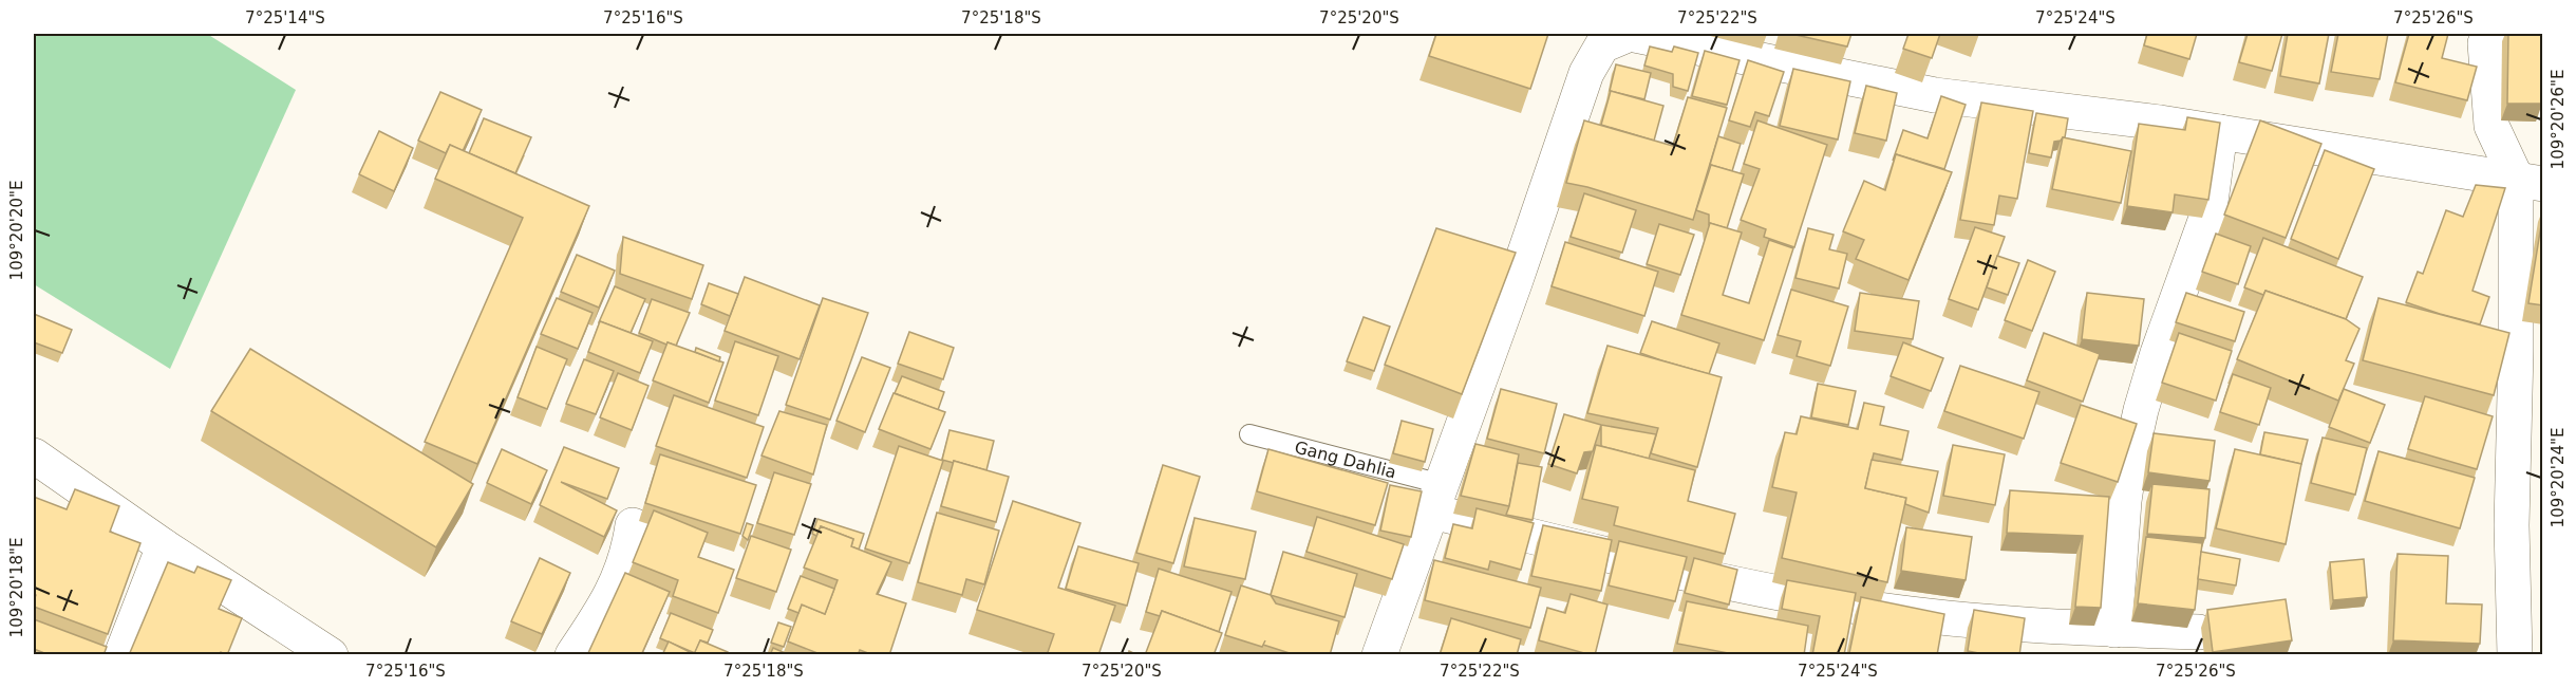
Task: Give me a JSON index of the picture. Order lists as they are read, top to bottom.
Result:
{
  "streets": {
    "lane": ["Gang Dahlia"]
  },
  "coordinates": [
    "7°25'14\"S",
    "7°25'16\"S",
    "7°25'18\"S",
    "7°25'20\"S",
    "7°25'22\"S",
    "7°25'24\"S",
    "7°25'26\"S",
    "109°20'26\"E",
    "109°20'20\"E",
    "109°20'24\"E",
    "109°20'18\"E"
  ]
}
